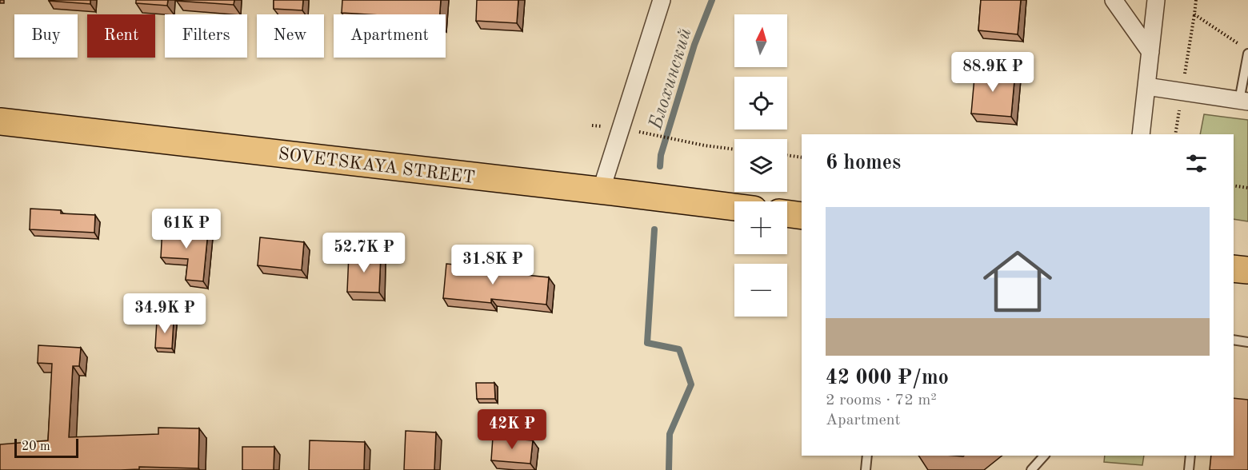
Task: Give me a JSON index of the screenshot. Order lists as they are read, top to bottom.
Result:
{
  "streets": {
    "main road": ["SOVETSKAYA STREET"]
  },
  "water": ["Блохинский"],
  "scale_bar": "20 m",
  "north": "top",
  "page": {
    "map_buttons": ["+", "−"],
    "chip": [
      "Buy",
      "Rent",
      "Filters",
      "New",
      "Apartment"
    ],
    "price": [
      "88.9K ₽",
      "61K ₽",
      "52.7K ₽",
      "31.8K ₽",
      "34.9K ₽",
      "42K ₽"
    ],
    "heading": "6 homes",
    "list": [
      {
        "name": "42 000 ₽/mo",
        "note": "2 rooms · 72 m² · Apartment"
      }
    ],
    "scale": "20 m"
  }
}
